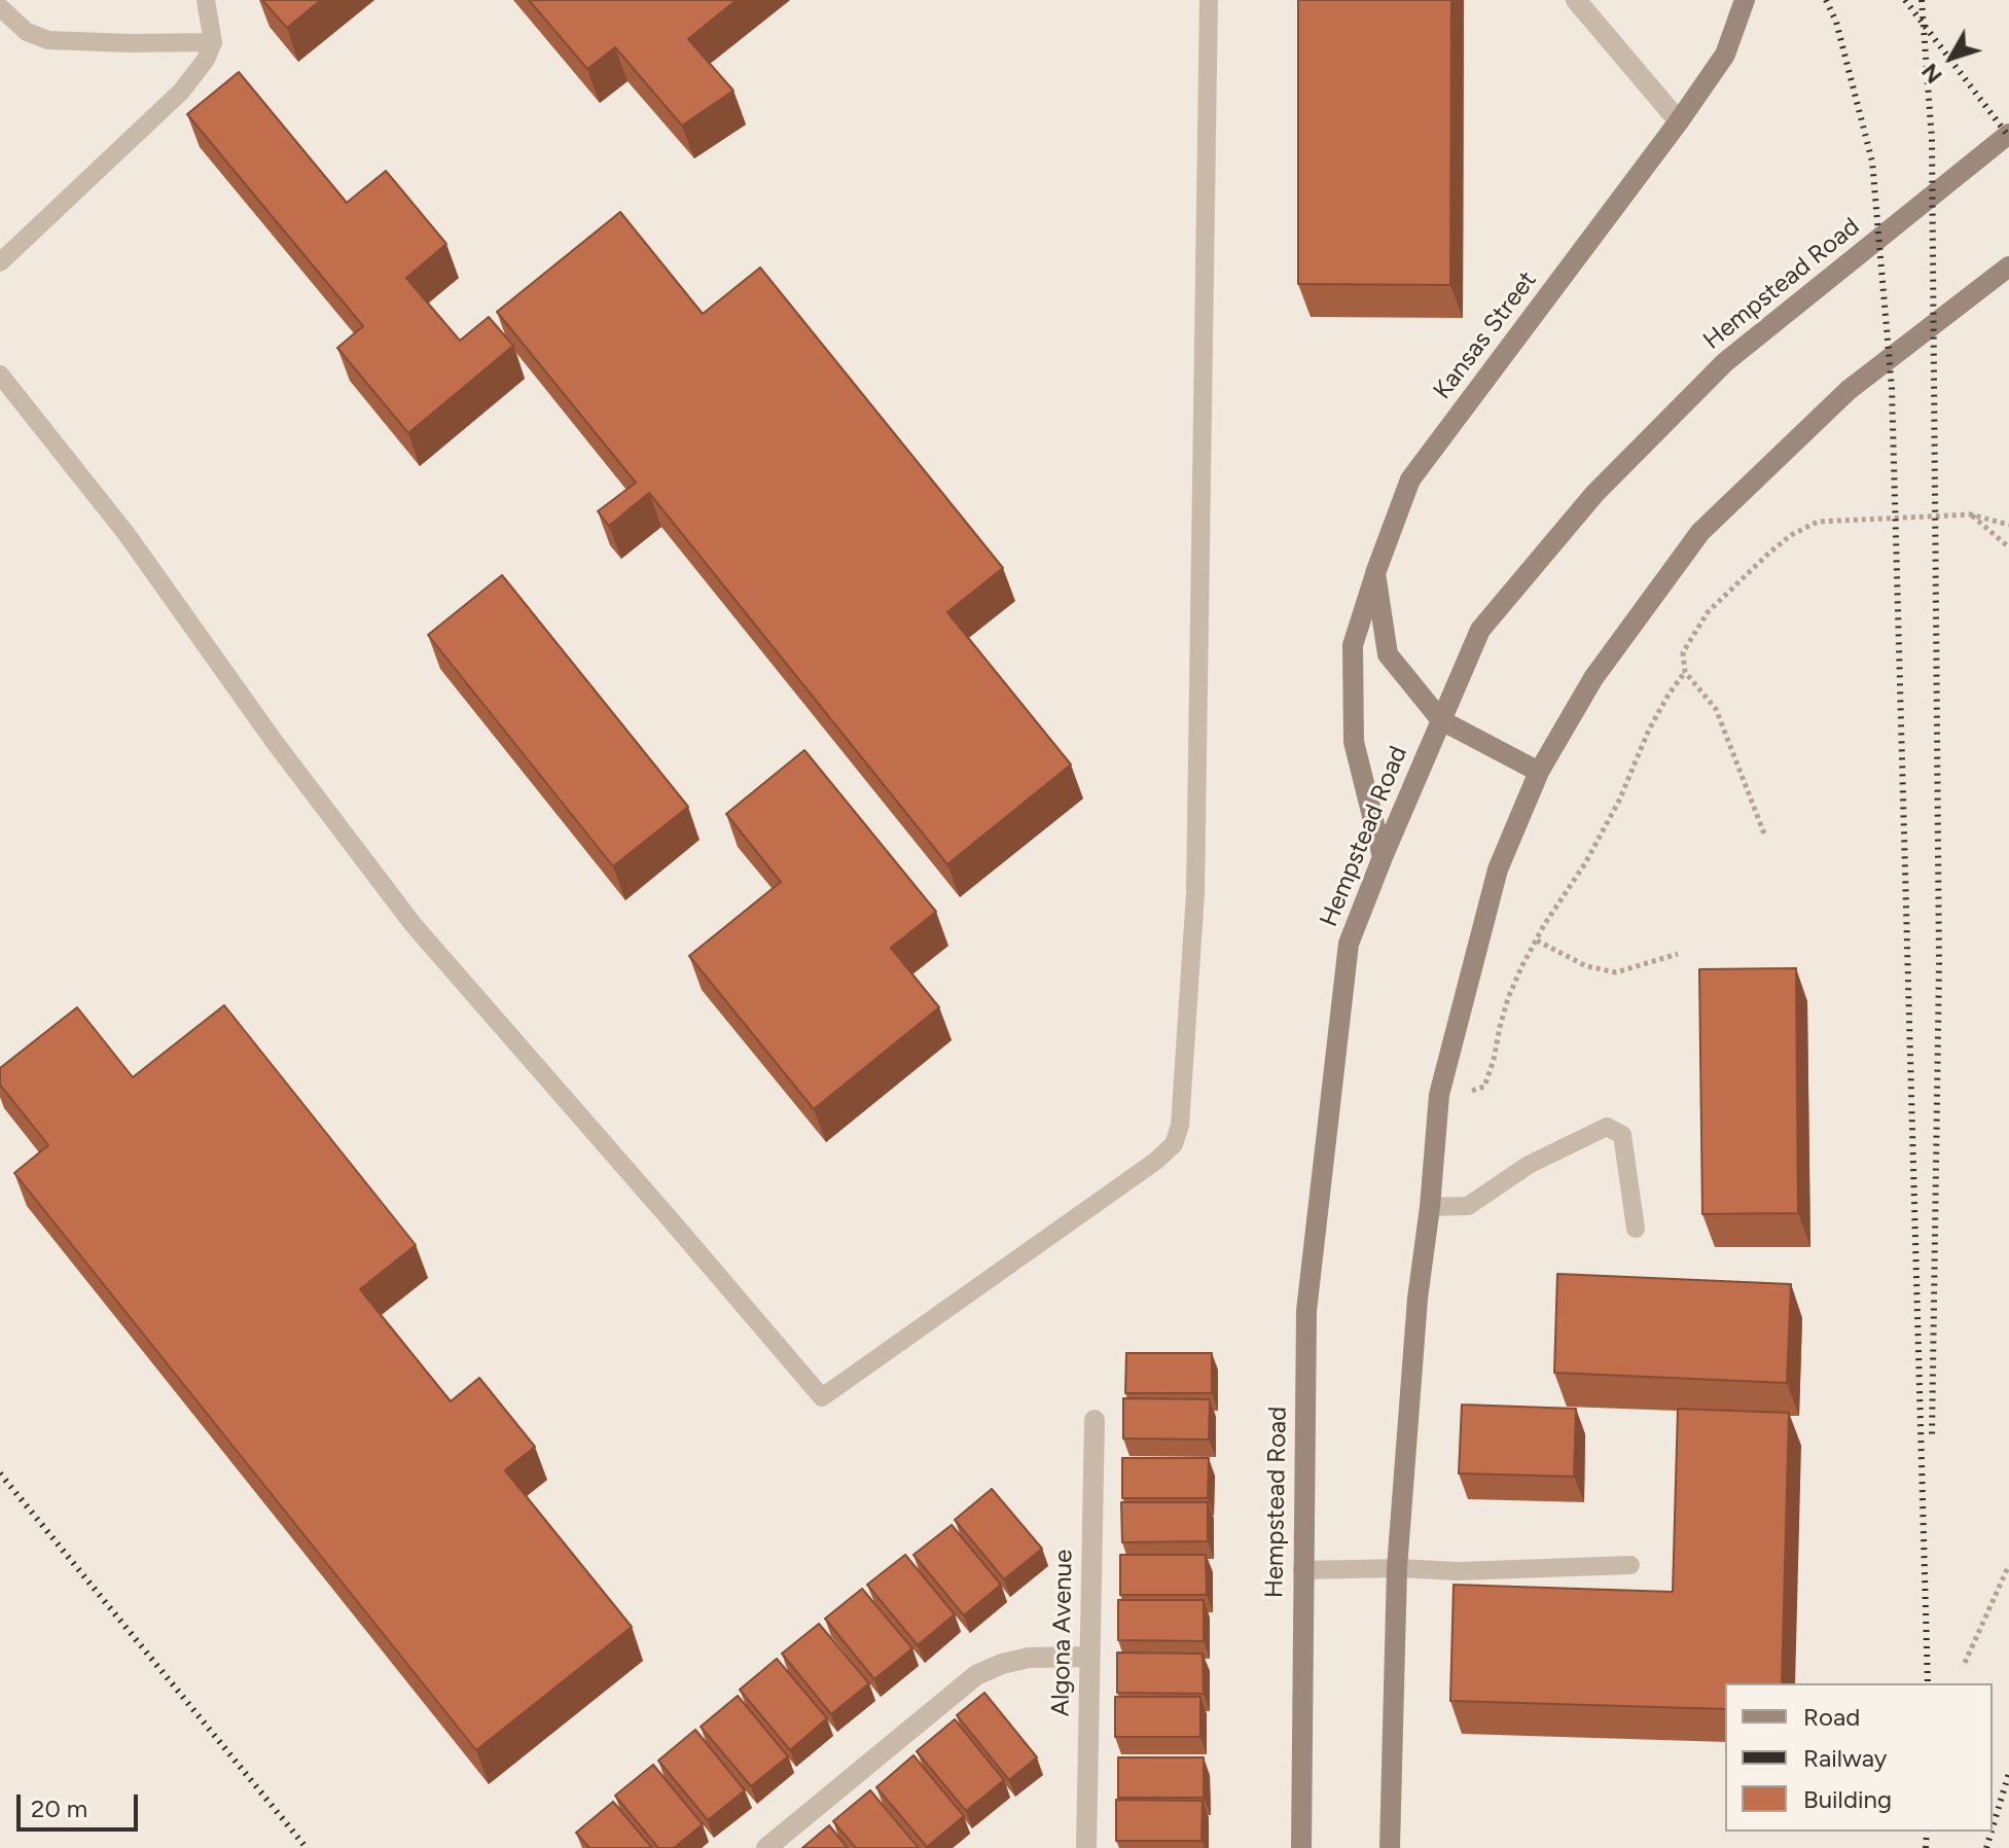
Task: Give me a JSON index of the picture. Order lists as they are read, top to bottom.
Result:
{
  "streets": {
    "main road": ["Hempstead Road", "Kansas Street"],
    "street": ["Algona Avenue"]
  },
  "crossings": [
    ["Hempstead Road", "Kansas Street"]
  ],
  "legend": ["Road", "Railway", "Building"],
  "scale_bar": "20 m",
  "north": "bottom left"
}
